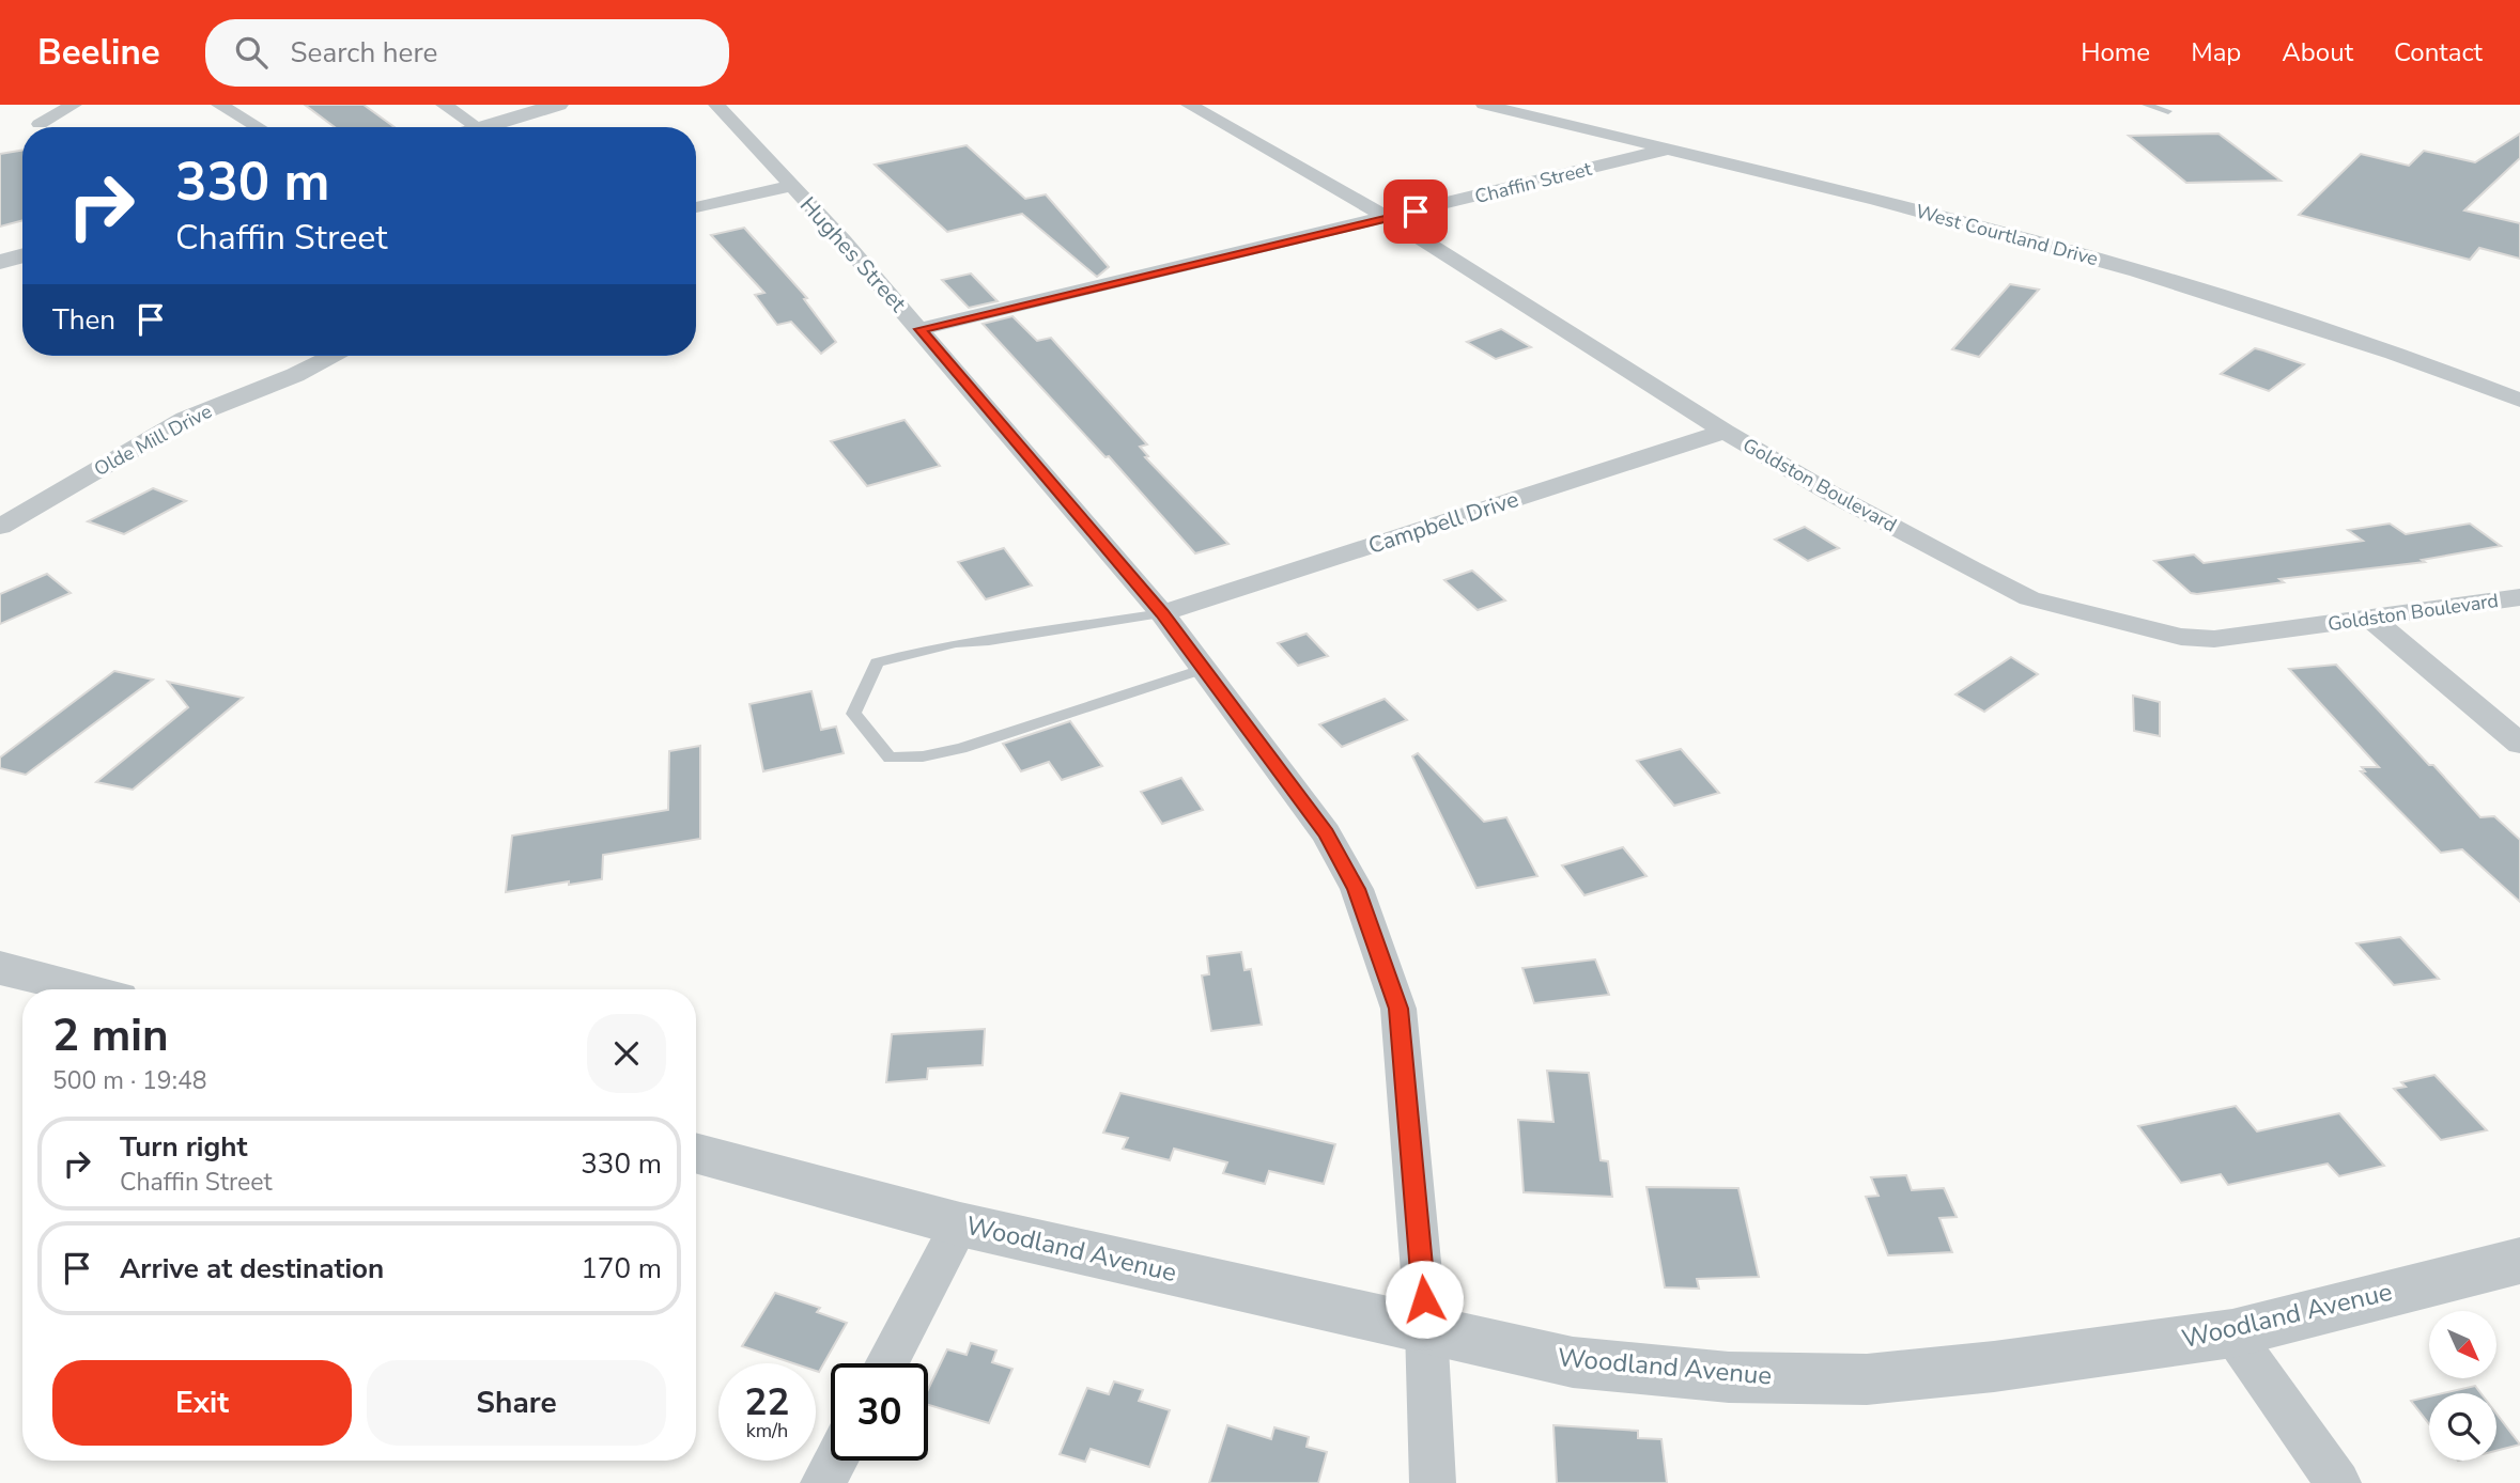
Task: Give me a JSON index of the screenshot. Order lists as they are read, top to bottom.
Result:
{
  "streets": {
    "street": [
      "Chaffin Street",
      "West Courtland Drive",
      "Hughes Street",
      "Olde Mill Drive",
      "Goldston Boulevard",
      "Campbell Drive",
      "Woodland Avenue"
    ]
  },
  "crossings": [
    ["Chaffin Street", "West Courtland Drive"],
    ["Chaffin Street", "Hughes Street"],
    ["Chaffin Street", "Goldston Boulevard"],
    ["Hughes Street", "Campbell Drive"],
    ["Hughes Street", "Woodland Avenue"],
    ["Goldston Boulevard", "Campbell Drive"]
  ],
  "north": "bottom right",
  "page": {
    "header": "Beeline",
    "search": "Search here",
    "nav": [
      "Home",
      "Map",
      "About",
      "Contact"
    ],
    "turn": ["330 m", "Chaffin Street"],
    "then": "Then",
    "heading": ["2 min", "500 m · 19:48"],
    "list": [
      {
        "name": "Turn right",
        "note": "Chaffin Street",
        "value": "330 m"
      },
      {
        "name": "Arrive at destination",
        "value": "170 m"
      }
    ],
    "buttons": ["Exit", "Share"],
    "speed": "22 km/h",
    "limit": "30"
  }
}
